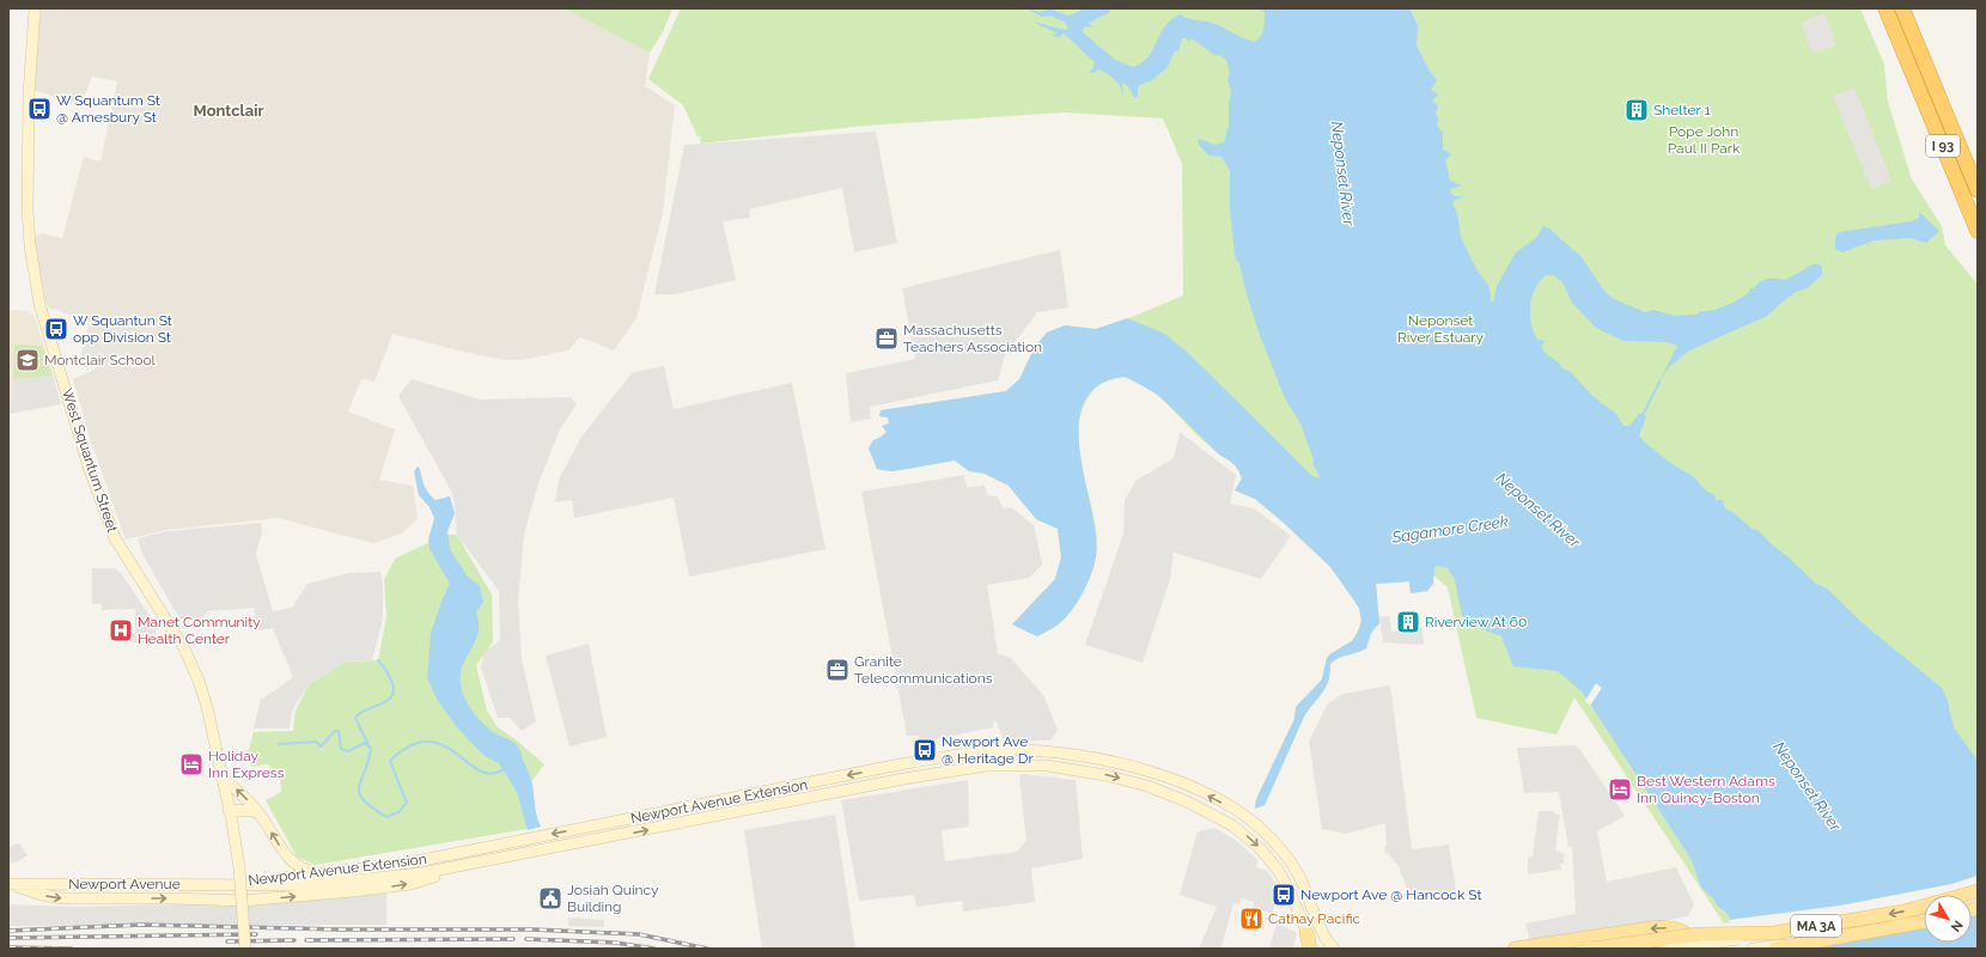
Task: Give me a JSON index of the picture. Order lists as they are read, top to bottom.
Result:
{
  "streets": {
    "highway": ["I 93"],
    "main road": [
      "West Squantum Street",
      "Newport Avenue Extension",
      "Newport Avenue",
      "MA 3A"
    ]
  },
  "crossings": [
    ["Newport Avenue Extension", "Newport Avenue"]
  ],
  "districts": ["Montclair"],
  "water": ["Neponset River", "Sagamore Creek"],
  "parks": ["Pope John Paul II Park", "Neponset River Estuary"],
  "places": {
    "bus stop": [
      "W Squantum St @ Amesbury St",
      "W Squantun St opp Division St",
      "Newport Ave @ Heritage Dr",
      "Newport Ave @ Hancock St"
    ],
    "building": ["Shelter 1", "Riverview At 60"],
    "office": ["Massachusetts Teachers Association", "Granite Telecommunications"],
    "school or university": ["Montclair School"],
    "hospital": ["Manet Community Health Center"],
    "hotel": ["Holiday Inn Express", "Best Western Adams Inn Quincy-Boston"],
    "public building": ["Josiah Quincy Building"],
    "restaurant": ["Cathay Pacific"]
  },
  "north": "bottom right"
}
